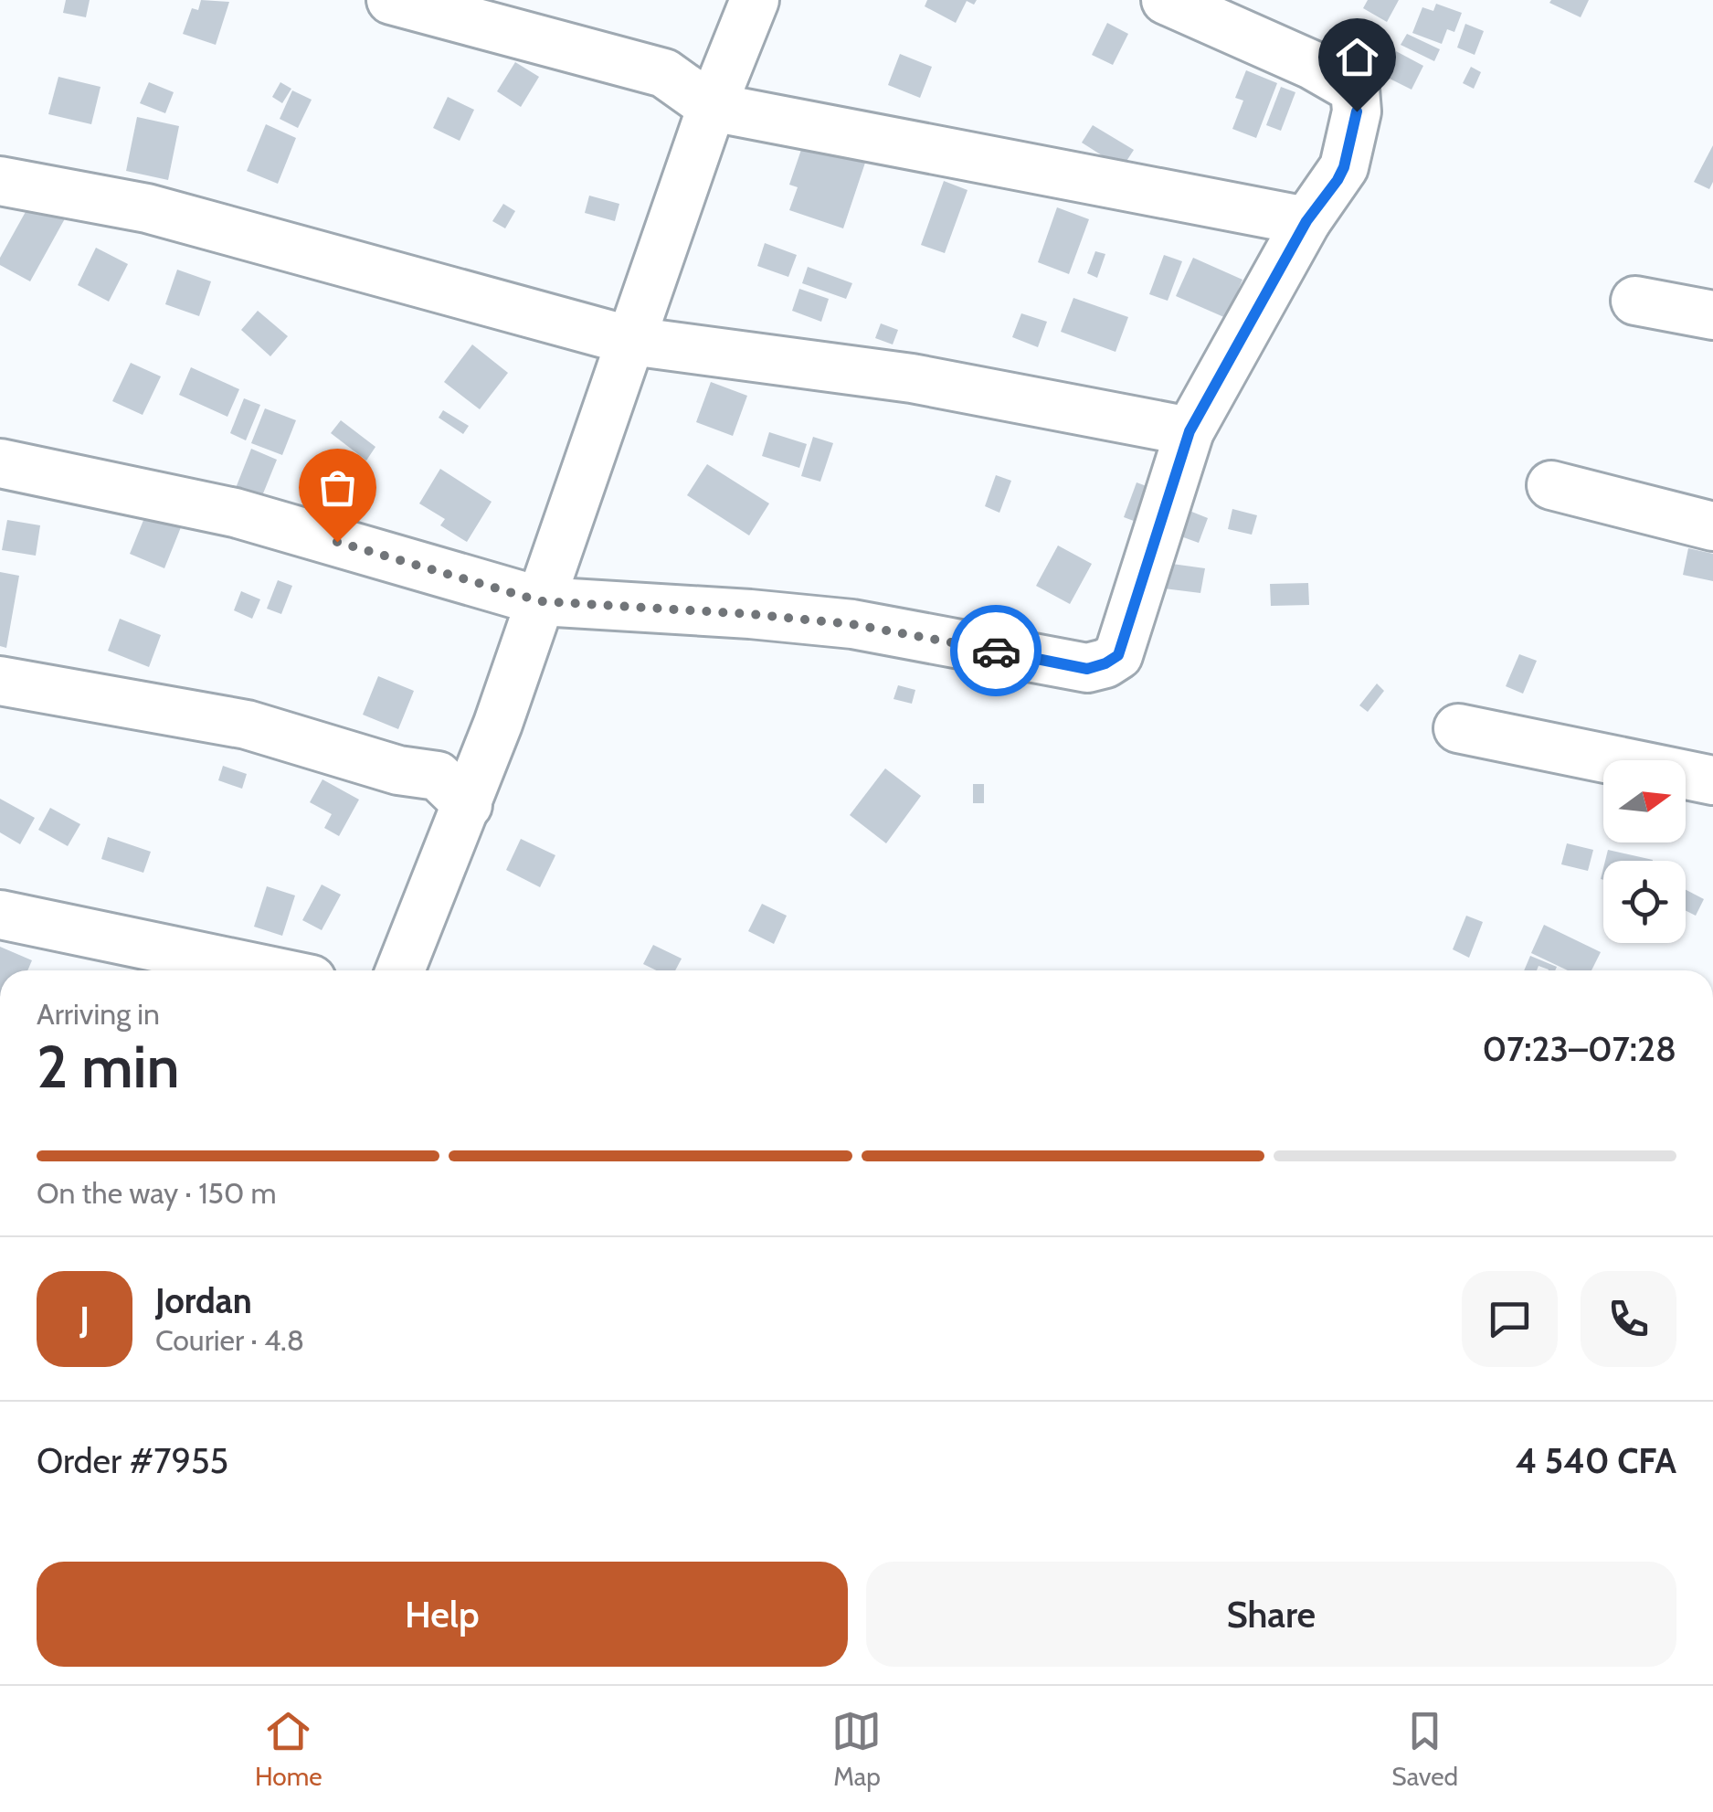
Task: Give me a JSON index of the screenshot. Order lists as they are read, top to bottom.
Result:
{
  "north": "right",
  "page": {
    "heading": ["2 min", "Arriving in", "07:23–07:28"],
    "panel": [
      "Jordan",
      "Courier · 4.8",
      "Order #7955",
      "4 540 CFA"
    ],
    "bar": "On the way · 150 m",
    "round": "J",
    "buttons": ["Help", "Share"],
    "tabs": ["Home", "Map", "Saved"]
  }
}
